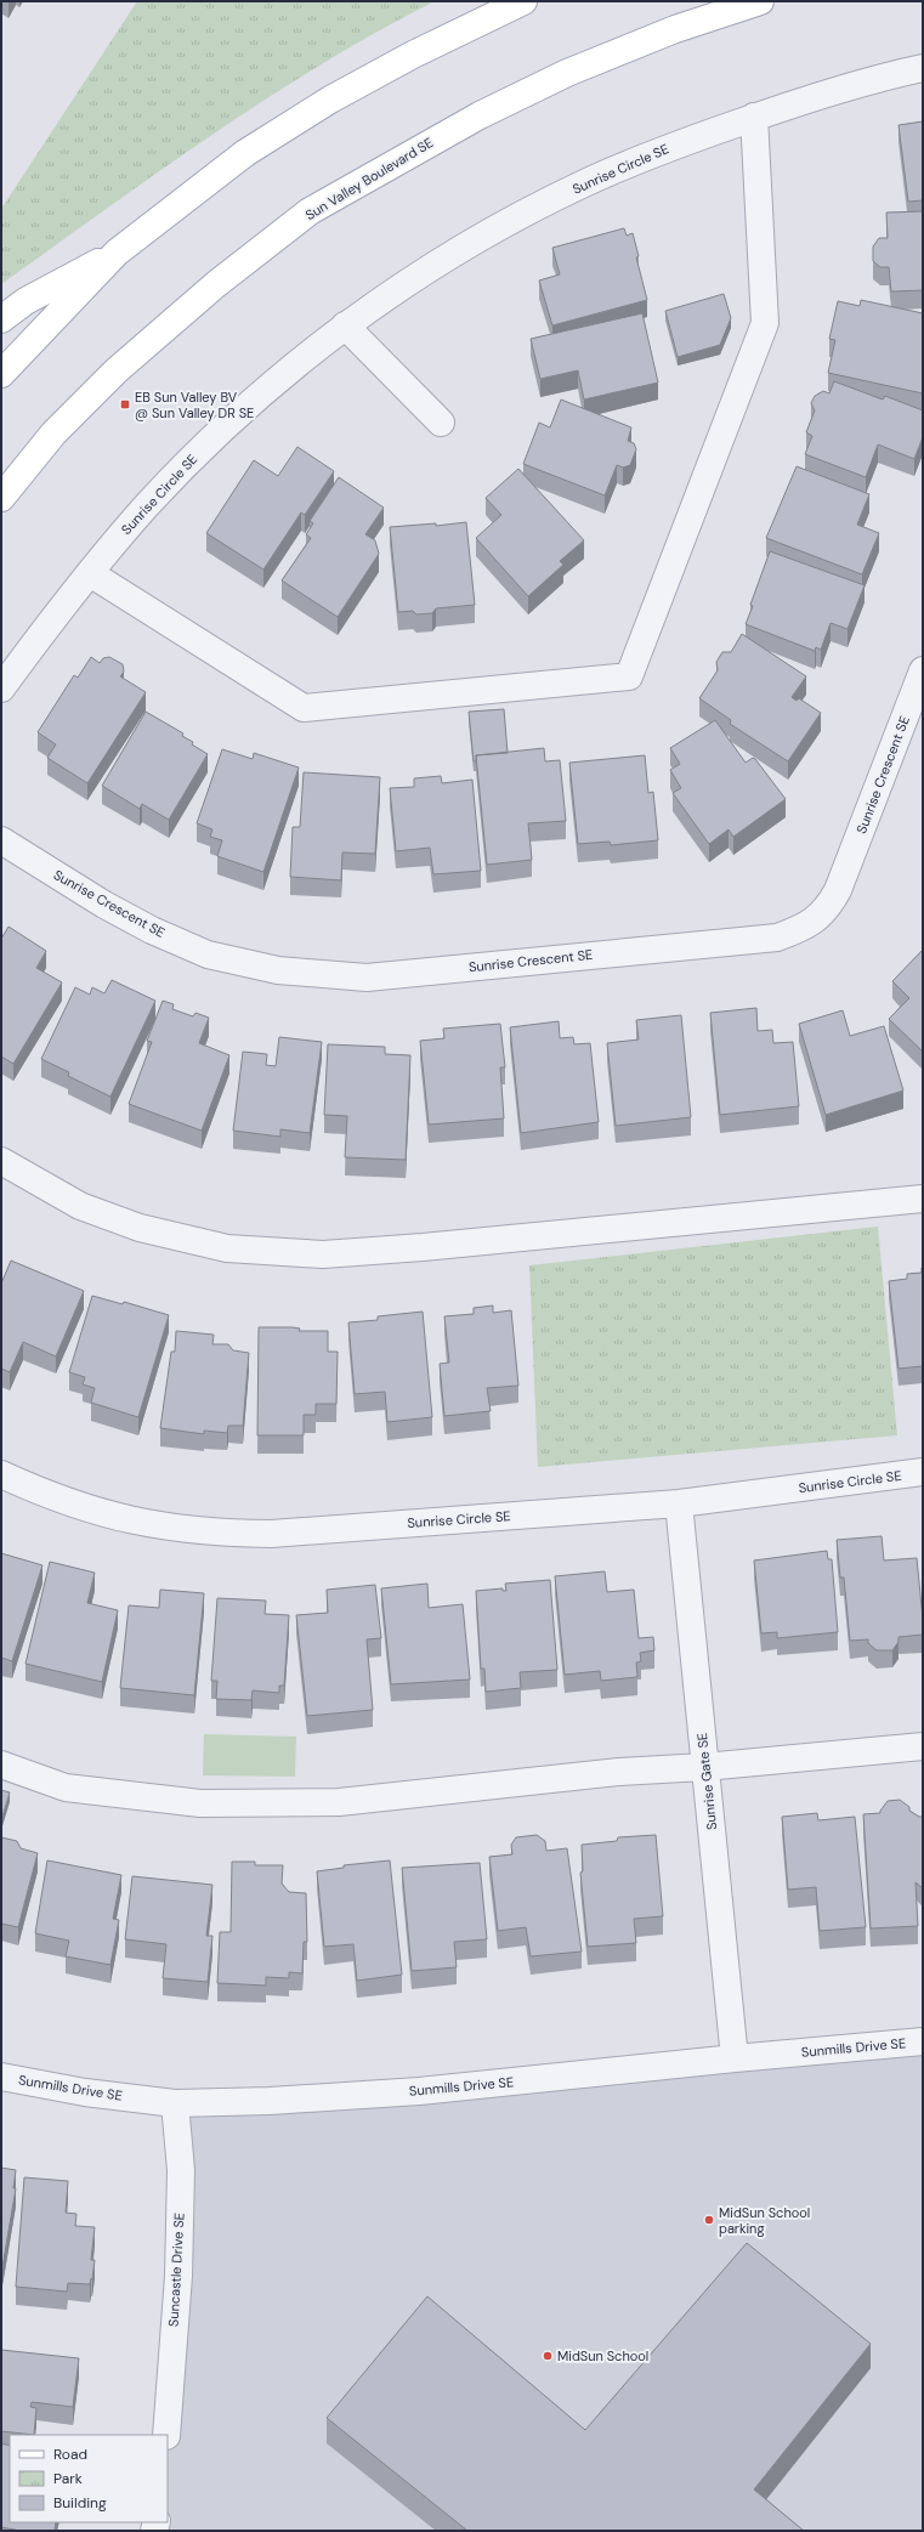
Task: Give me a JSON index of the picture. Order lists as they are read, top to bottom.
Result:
{
  "streets": {
    "main road": ["Sun Valley Boulevard SE"],
    "street": [
      "Sunrise Circle SE",
      "Sunrise Crescent SE",
      "Sunrise Gate SE",
      "Sunmills Drive SE",
      "Suncastle Drive SE"
    ]
  },
  "crossings": [
    ["Sunrise Circle SE", "Sunrise Gate SE"],
    ["Sunrise Gate SE", "Sunmills Drive SE"],
    ["Sunmills Drive SE", "Suncastle Drive SE"]
  ],
  "places": {
    "transit": ["EB Sun Valley BV @ Sun Valley DR SE"],
    "other": ["MidSun School parking", "MidSun School"]
  },
  "legend": ["Road", "Park", "Building"]
}
